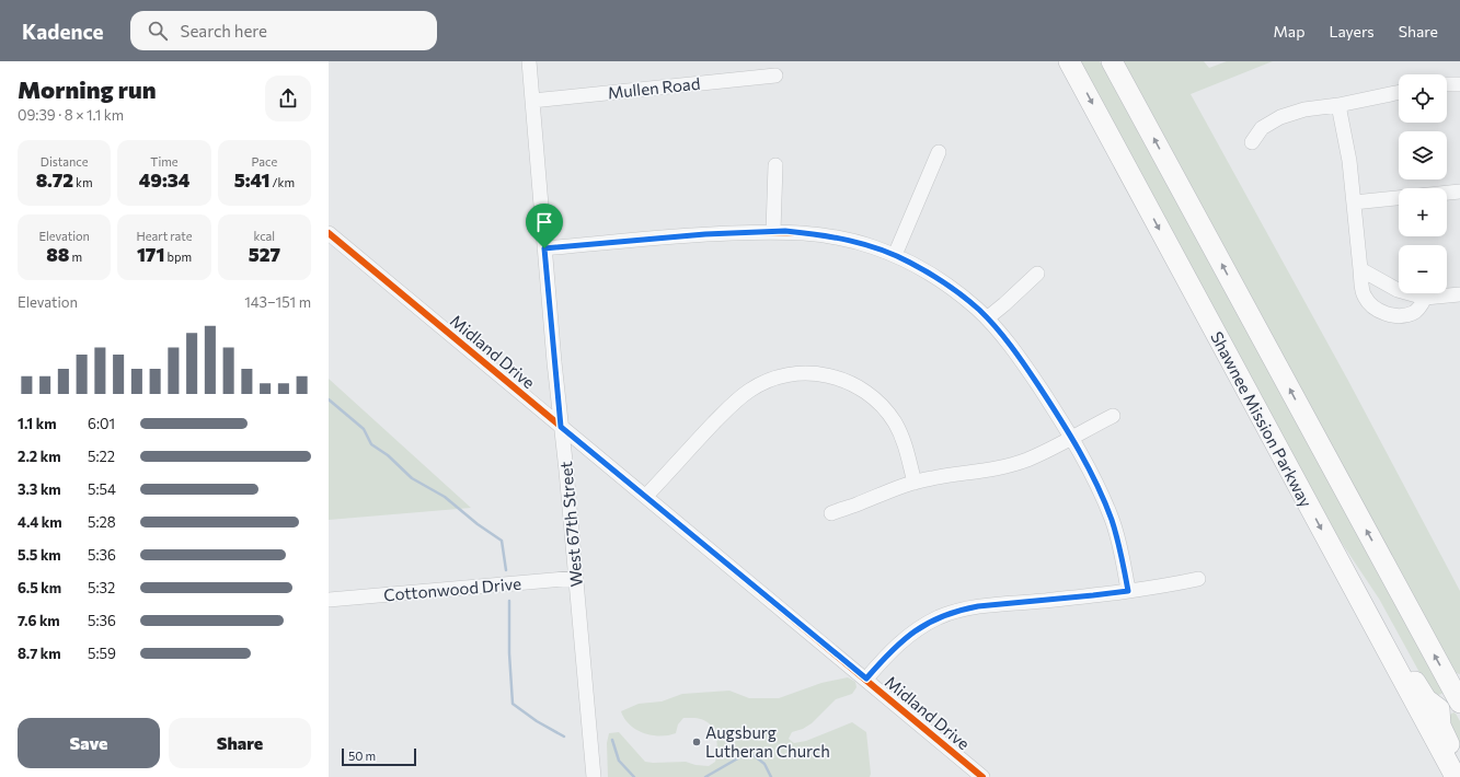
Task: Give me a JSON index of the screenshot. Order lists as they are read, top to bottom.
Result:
{
  "streets": {
    "highway": ["Shawnee Mission Parkway"],
    "street": [
      "Mullen Road",
      "Midland Drive",
      "West 67th Street",
      "Cottonwood Drive"
    ]
  },
  "crossings": [
    ["Mullen Road", "West 67th Street"],
    ["Midland Drive", "West 67th Street"],
    ["West 67th Street", "Cottonwood Drive"]
  ],
  "places": ["Augsburg Lutheran Church"],
  "scale_bar": "50 m",
  "page": {
    "header": "Kadence",
    "search": "Search here",
    "nav": ["Map", "Layers", "Share"],
    "heading": ["Morning run", "09:39 · 8 × 1.1 km"],
    "map_buttons": ["+", "−"],
    "stats": [
      ["Distance", "8.72 km"],
      ["Time", "49:34"],
      ["Pace", "5:41 /km"],
      ["Elevation", "88 m"],
      ["Heart rate", "171 bpm"],
      ["kcal", "527"]
    ],
    "chart": ["Elevation", "143–151 m"],
    "list": [
      {
        "name": "1.1 km",
        "note": "6:01"
      },
      {
        "name": "2.2 km",
        "note": "5:22"
      },
      {
        "name": "3.3 km",
        "note": "5:54"
      },
      {
        "name": "4.4 km",
        "note": "5:28"
      },
      {
        "name": "5.5 km",
        "note": "5:36"
      },
      {
        "name": "6.5 km",
        "note": "5:32"
      },
      {
        "name": "7.6 km",
        "note": "5:36"
      },
      {
        "name": "8.7 km",
        "note": "5:59"
      }
    ],
    "buttons": ["Save", "Share"],
    "scale": "50 m"
  }
}
